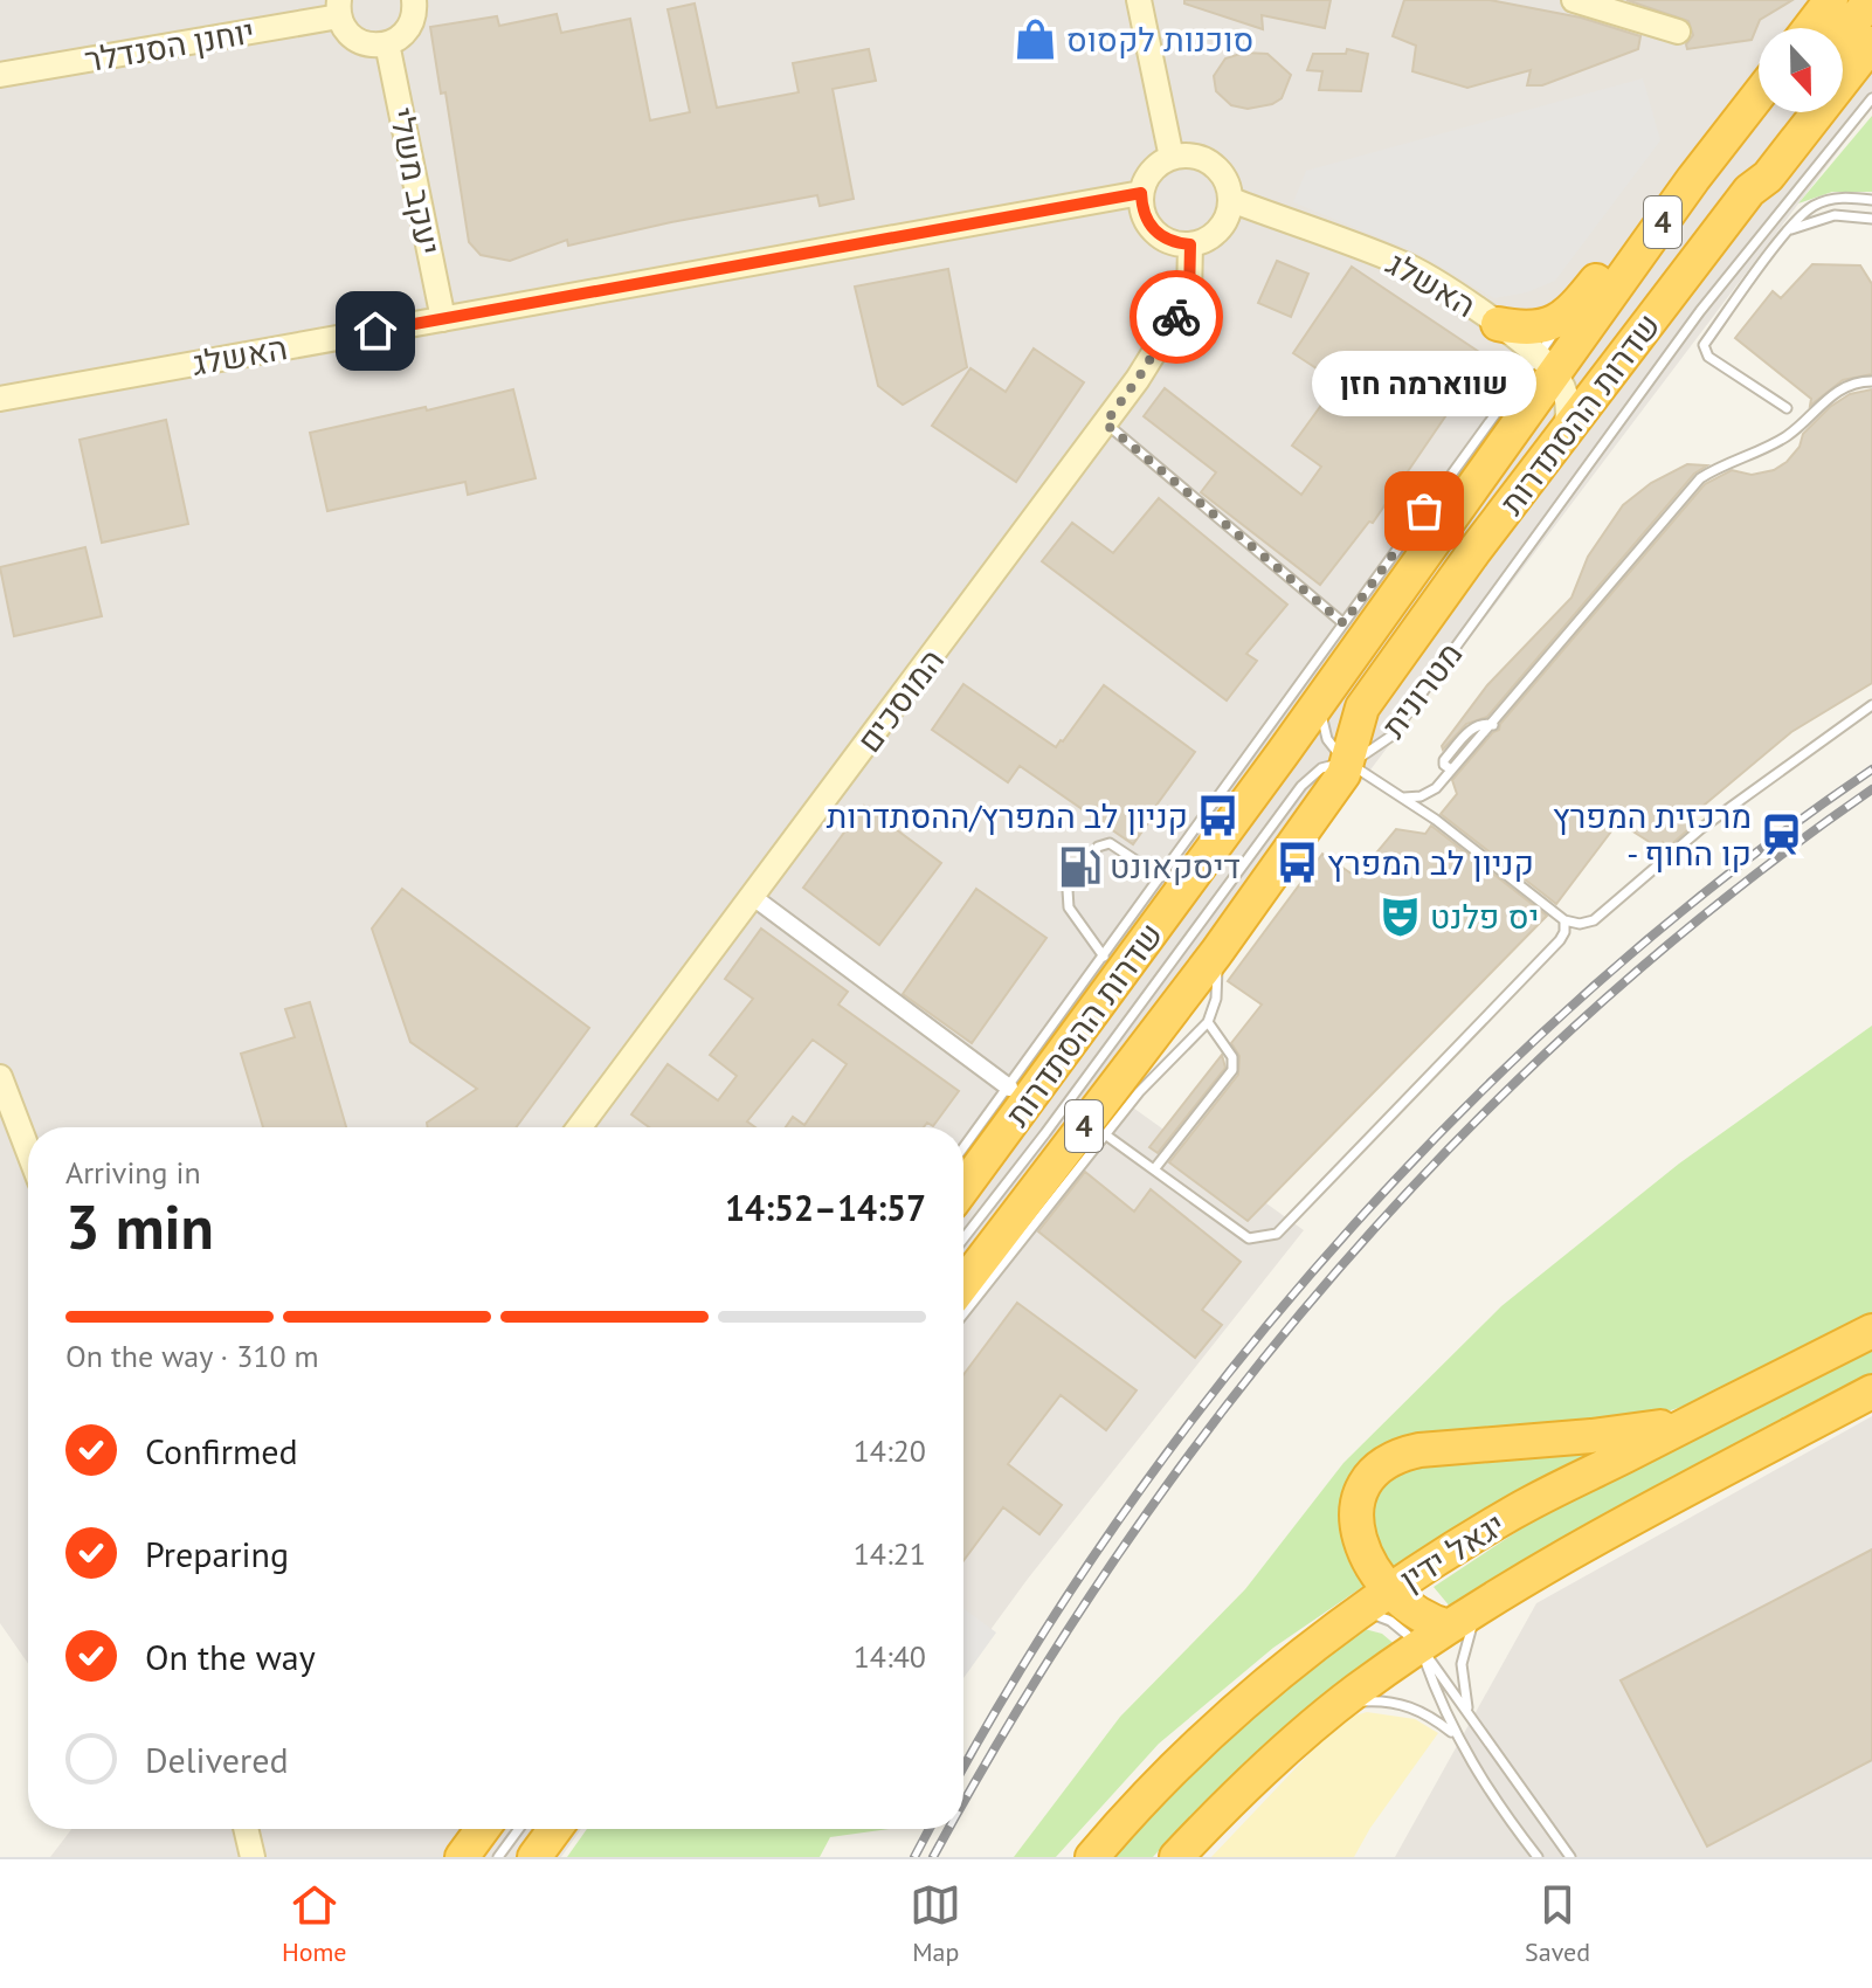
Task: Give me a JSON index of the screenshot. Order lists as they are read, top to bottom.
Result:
{
  "streets": {
    "highway": ["4", "שדרות ההסתדרות", "יגאל ידין"],
    "street": [
      "יוחנן הסנדלר",
      "יעקב משלי",
      "האשלג",
      "המוסכים"
    ],
    "lane": ["מטרונית"]
  },
  "crossings": [
    ["יעקב משלי", "האשלג"],
    ["האשלג", "שדרות ההסתדרות"],
    ["האשלג", "המוסכים"],
    ["שדרות ההסתדרות", "מטרונית"]
  ],
  "places": {
    "shop": ["סוכנות לקסוס"],
    "other": ["שווארמה חזן"],
    "bus stop": ["קניון לב המפרץ/ההסתדרות", "קניון לב המפרץ"],
    "station": ["מרכזית המפרץ - קו החוף"],
    "fuel station": ["דיסקאונט"],
    "theatre": ["יס פלנט"]
  },
  "north": "bottom",
  "page": {
    "bubble": "שווארמה חזן",
    "heading": ["3 min", "Arriving in", "14:52–14:57"],
    "bar": "On the way · 310 m",
    "list": [
      ["Confirmed", "14:20"],
      ["Preparing", "14:21"],
      ["On the way", "14:40"],
      "Delivered"
    ],
    "tabs": ["Home", "Map", "Saved"]
  }
}
